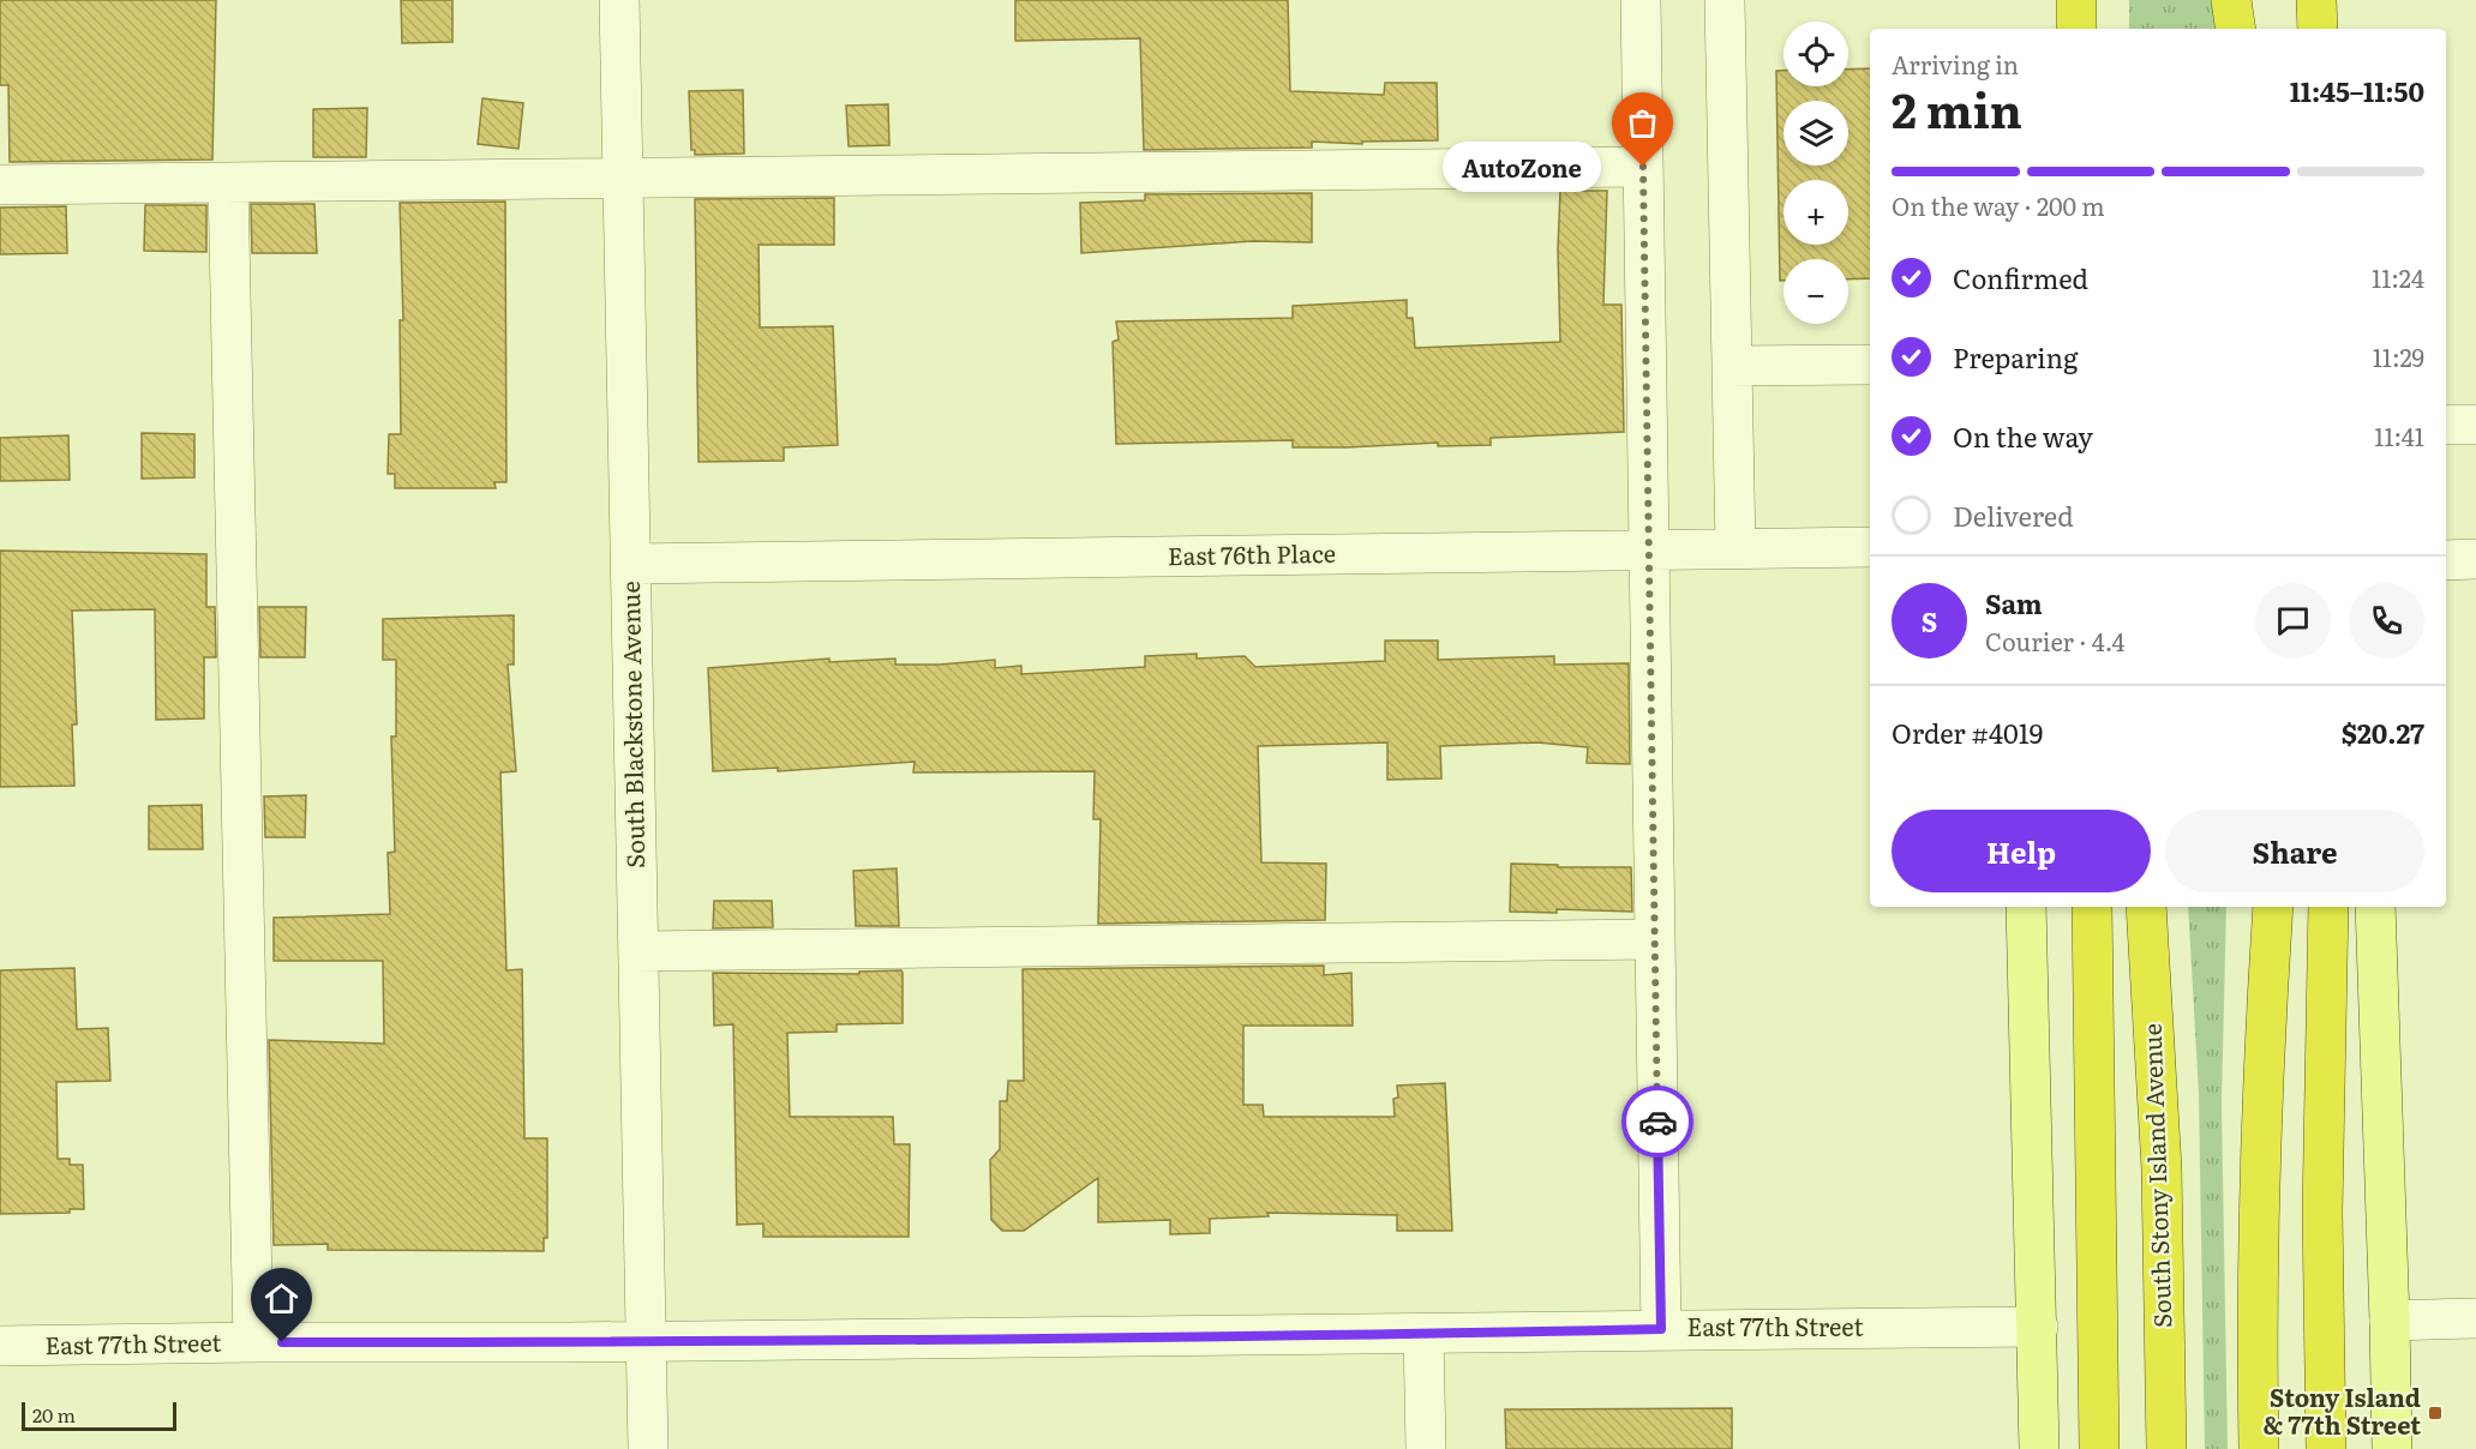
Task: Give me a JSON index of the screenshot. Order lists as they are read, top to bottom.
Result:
{
  "streets": {
    "highway": ["South Stony Island Avenue"],
    "street": ["East 76th Place", "South Blackstone Avenue", "East 77th Street"]
  },
  "crossings": [
    ["East 76th Place", "South Blackstone Avenue"],
    ["South Blackstone Avenue", "East 77th Street"]
  ],
  "places": {
    "other": ["AutoZone"],
    "transit": ["Stony Island & 77th Street"]
  },
  "scale_bar": "20 m",
  "page": {
    "map_buttons": ["+", "−"],
    "heading": ["2 min", "Arriving in", "11:45–11:50"],
    "panel": [
      "Sam",
      "Courier · 4.4",
      "Order #4019",
      "$20.27"
    ],
    "bubble": "AutoZone",
    "bar": "On the way · 200 m",
    "list": [
      ["Confirmed", "11:24"],
      ["Preparing", "11:29"],
      ["On the way", "11:41"],
      "Delivered"
    ],
    "round": "S",
    "buttons": ["Help", "Share"],
    "scale": "20 m"
  }
}
